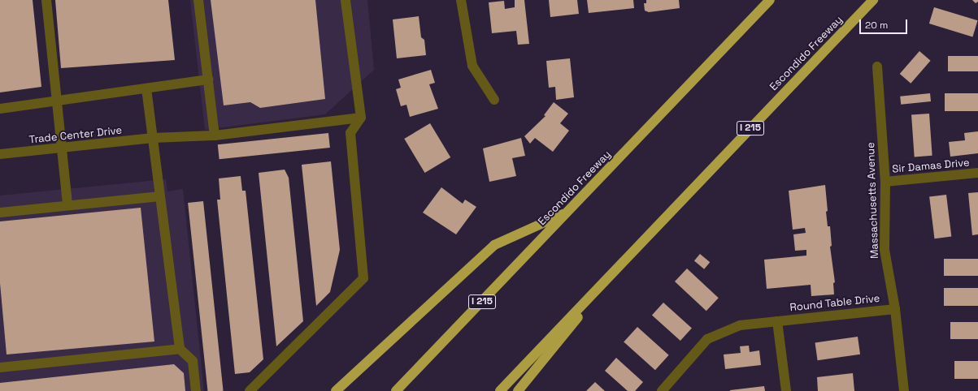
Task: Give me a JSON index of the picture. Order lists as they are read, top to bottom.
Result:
{
  "streets": {
    "highway": ["Escondido Freeway", "I 215"],
    "street": [
      "Trade Center Drive",
      "Sir Damas Drive",
      "Massachusetts Avenue",
      "Round Table Drive"
    ]
  },
  "crossings": [
    ["Sir Damas Drive", "Massachusetts Avenue"],
    ["Massachusetts Avenue", "Round Table Drive"]
  ],
  "scale_bar": "20 m"
}
